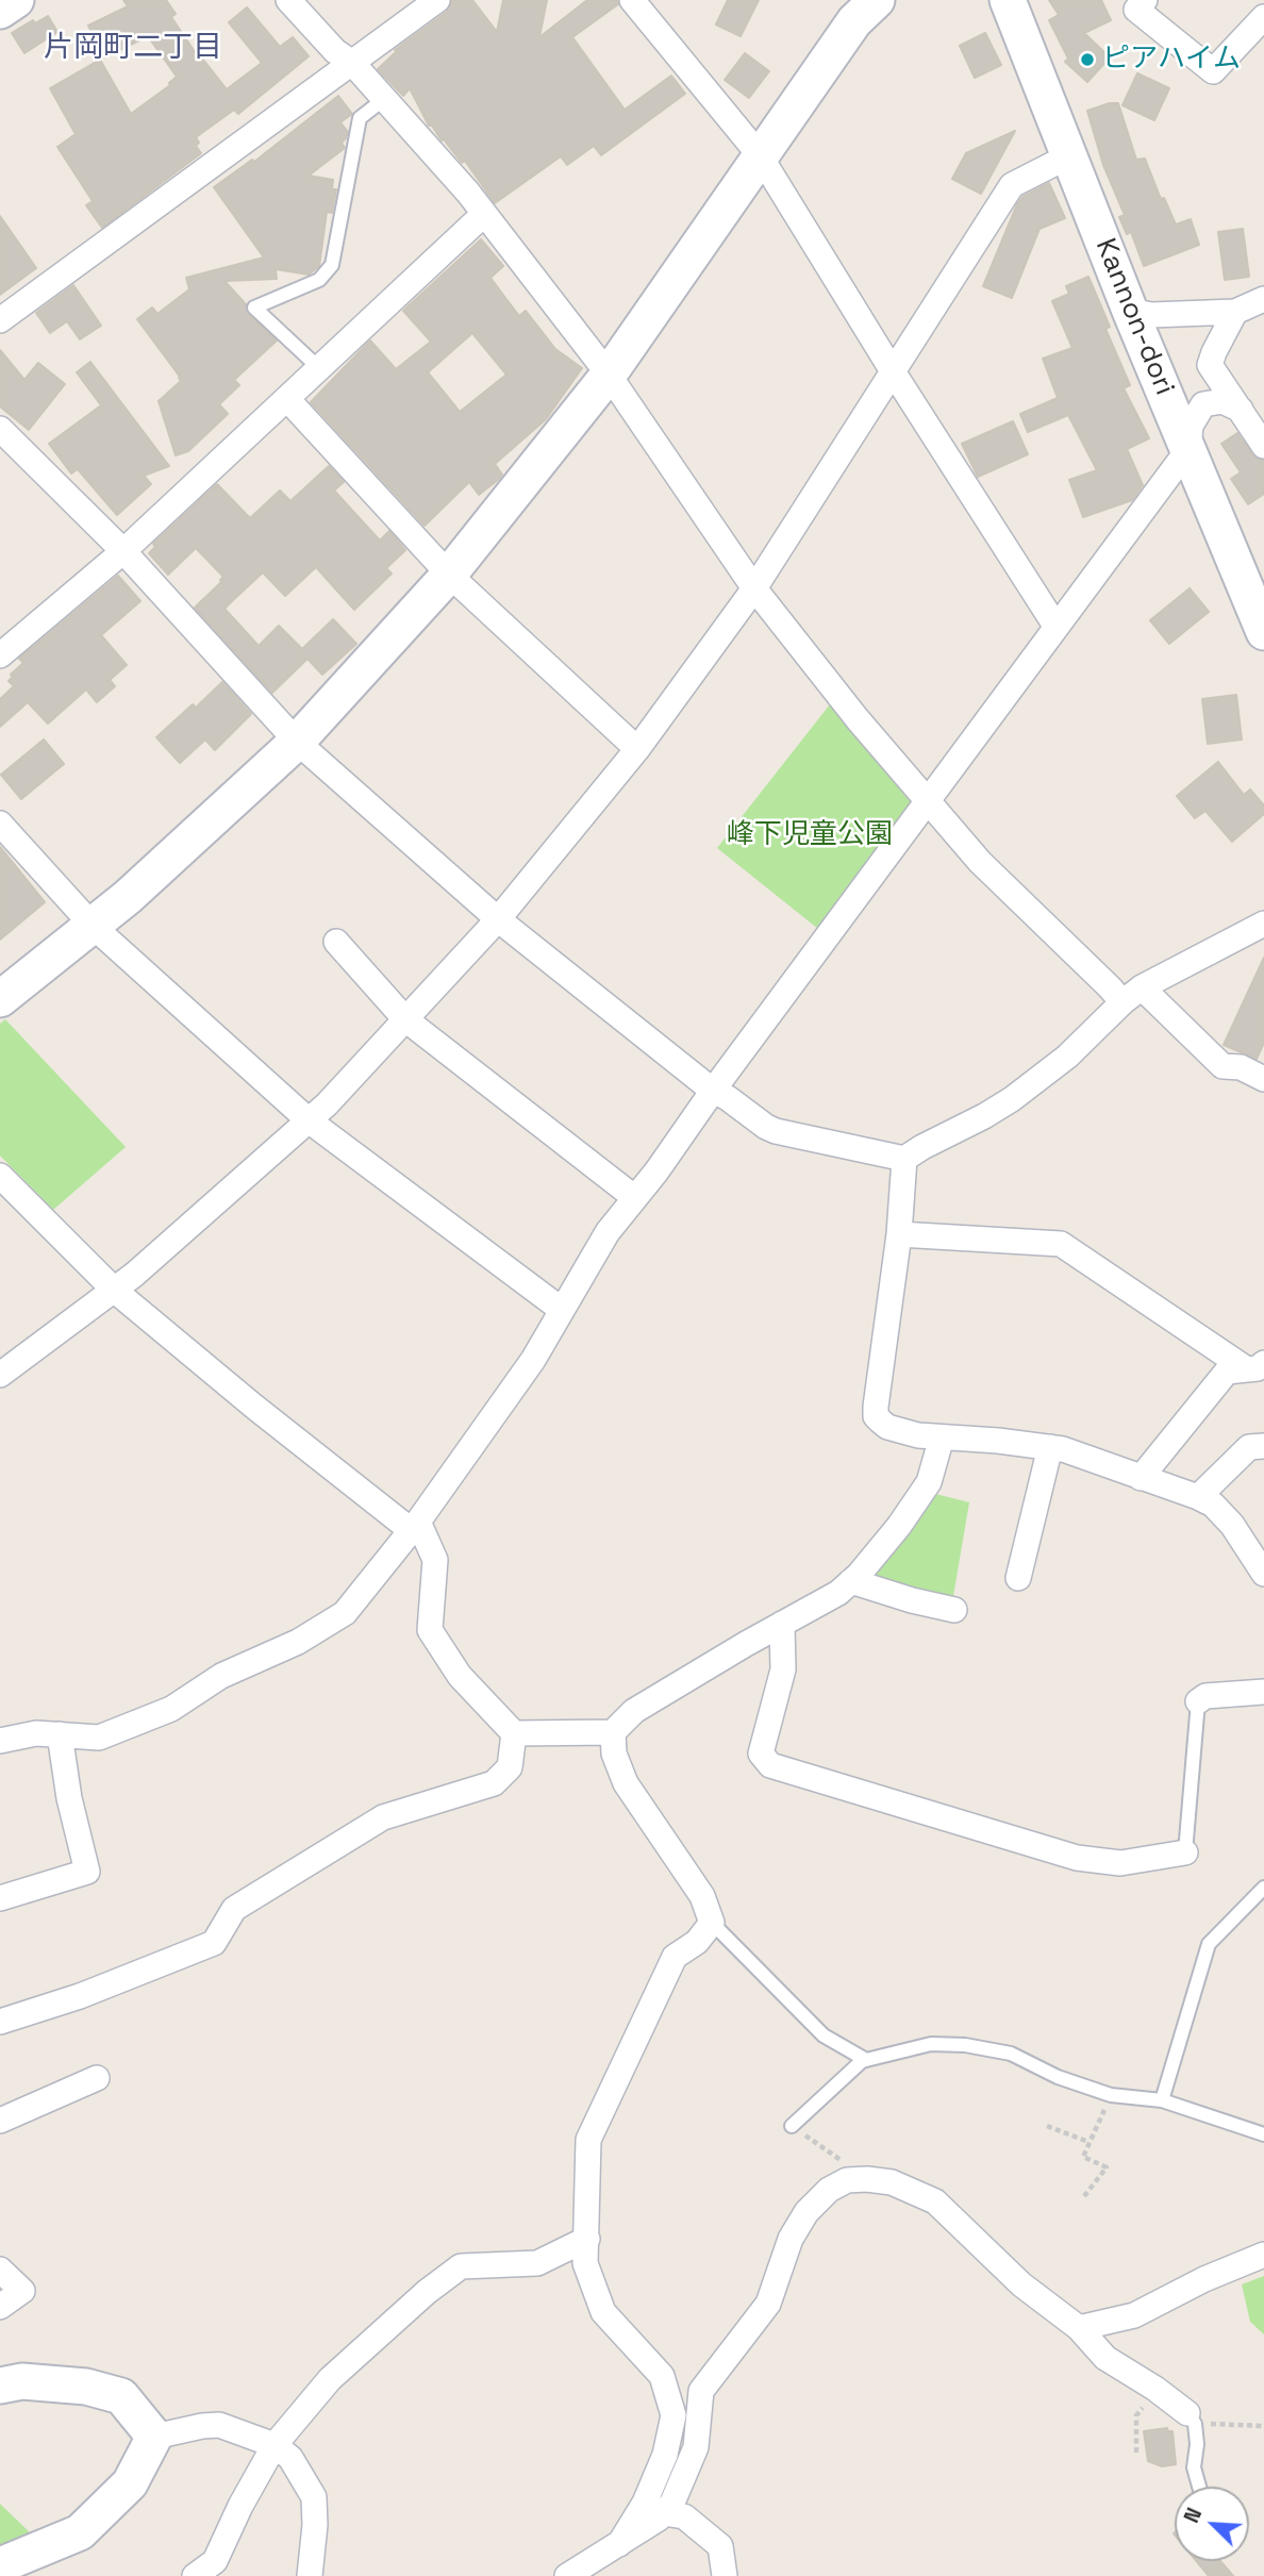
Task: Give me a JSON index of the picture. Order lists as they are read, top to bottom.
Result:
{
  "streets": {
    "street": ["Kannon-dori"]
  },
  "districts": ["片岡町二丁目"],
  "parks": ["峰下児童公園"],
  "places": ["ピアハイム"],
  "north": "top left"
}
